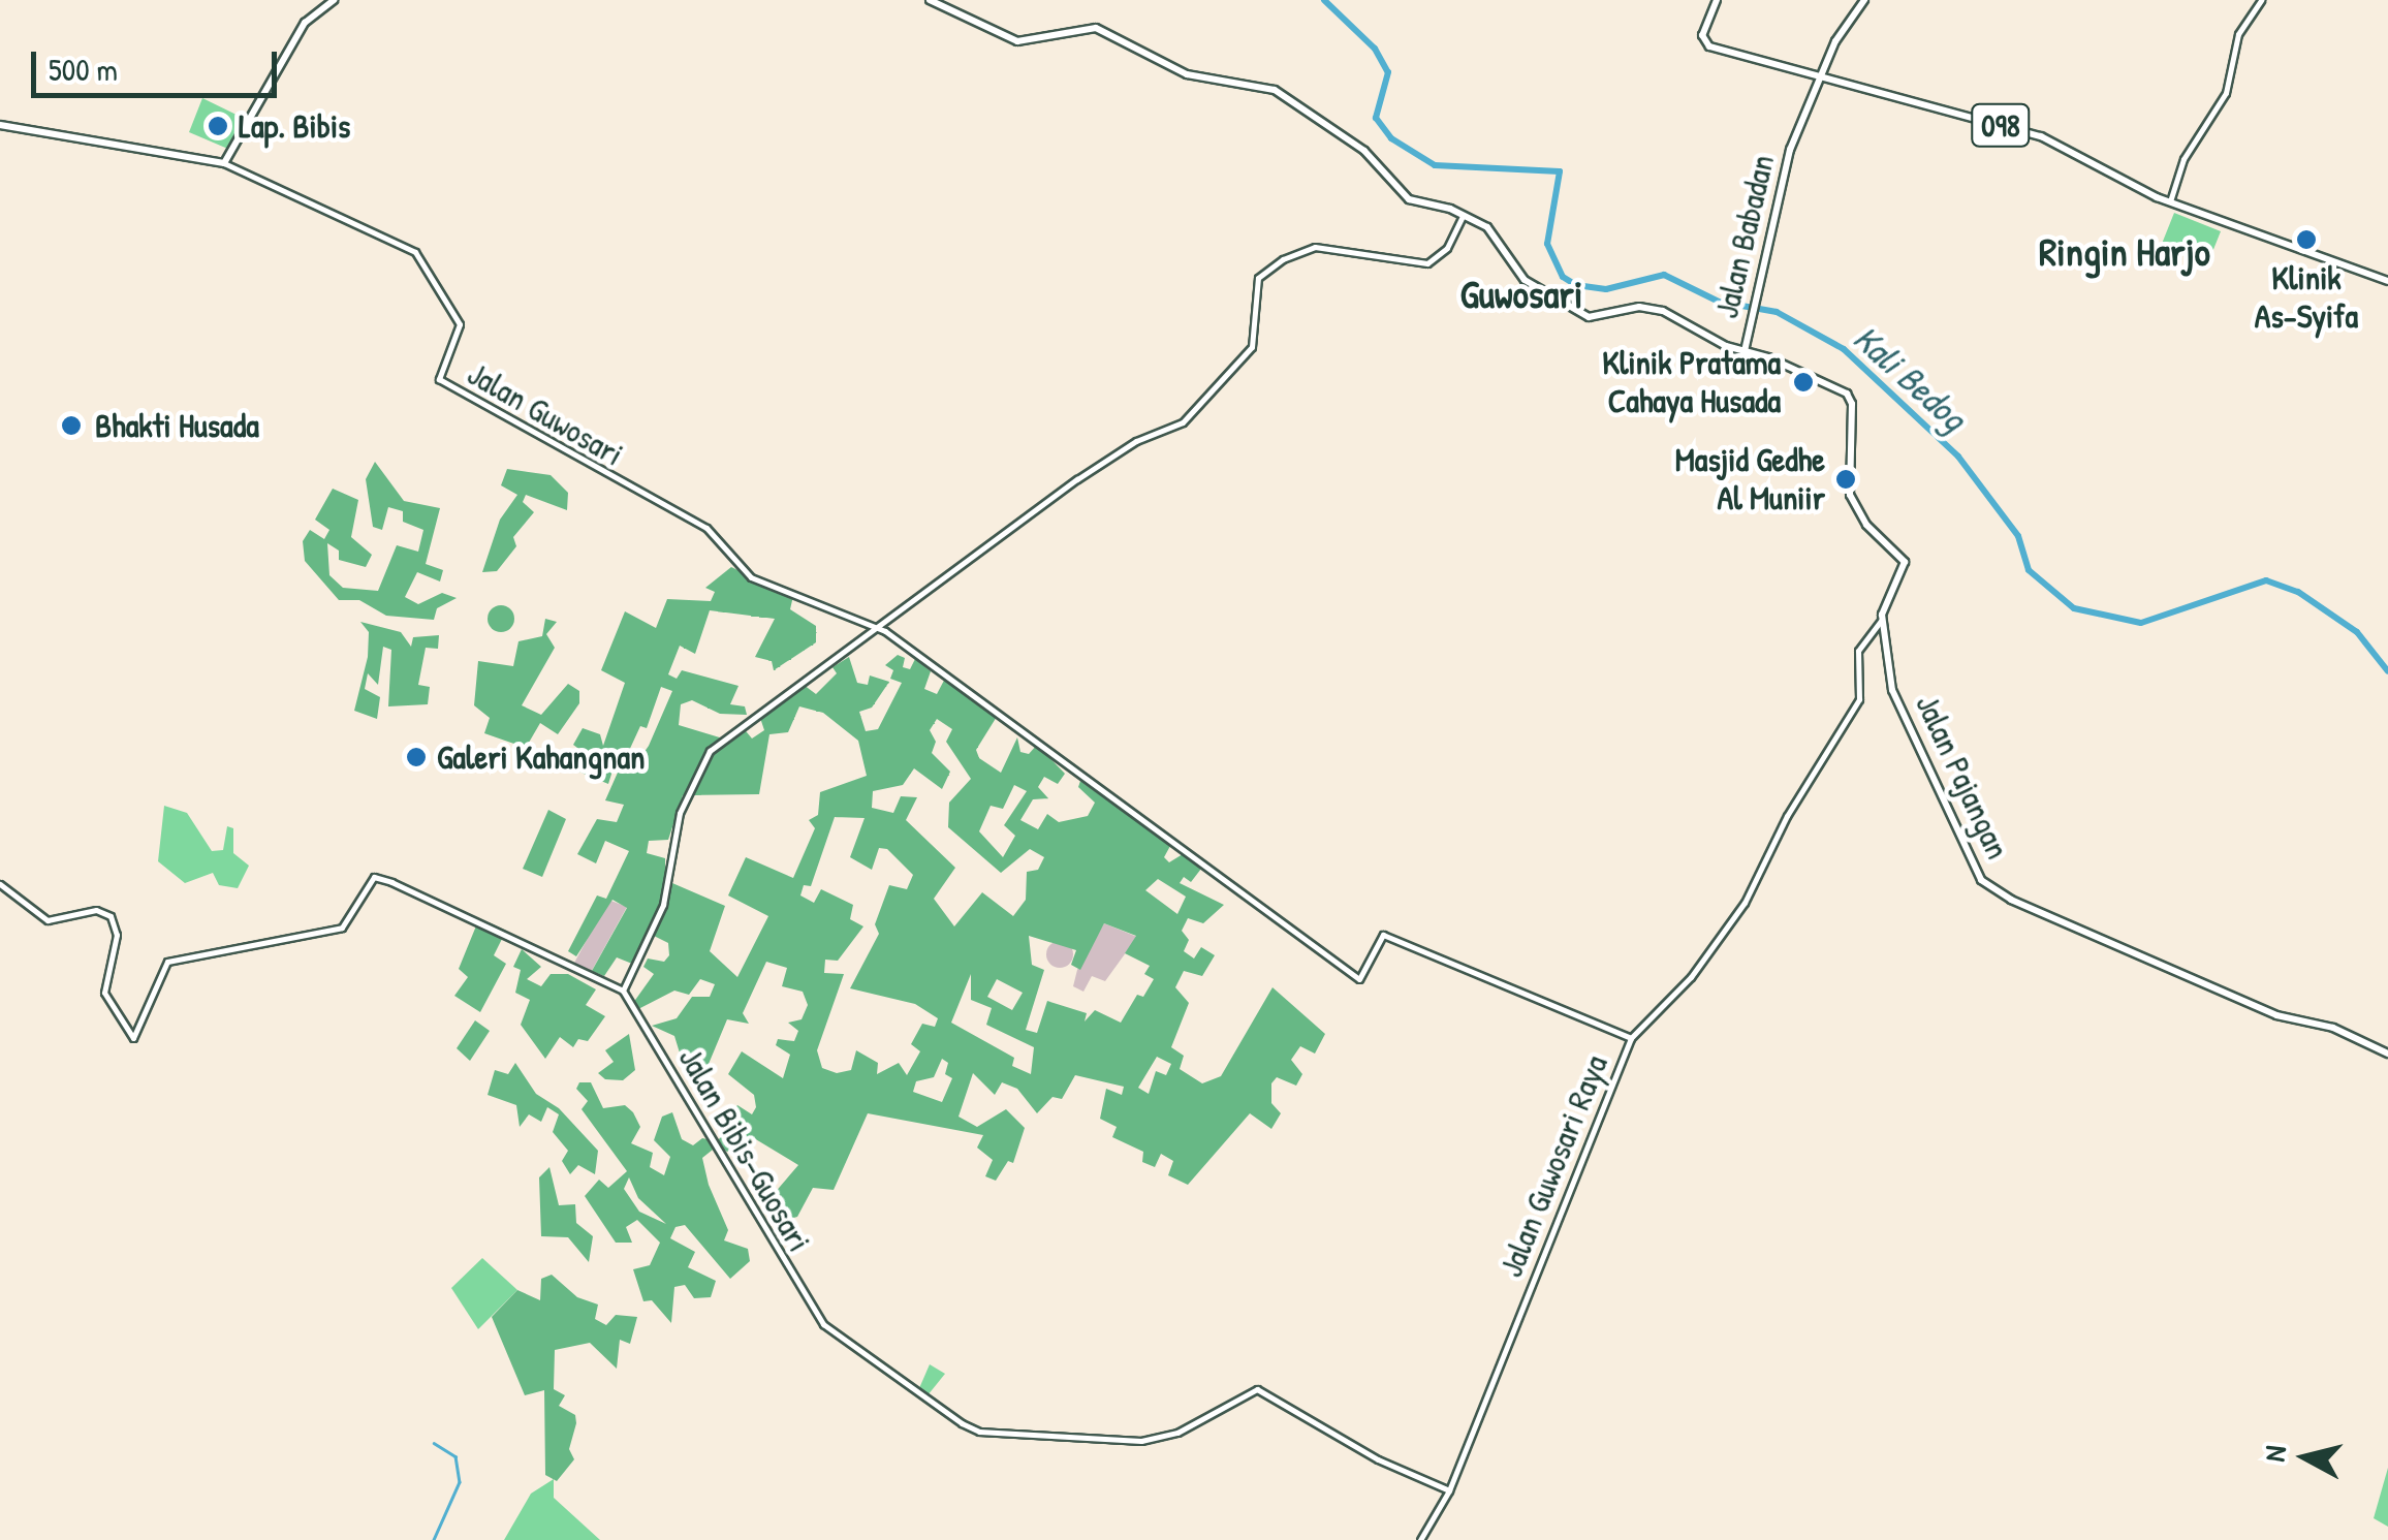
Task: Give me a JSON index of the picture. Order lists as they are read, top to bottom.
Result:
{
  "streets": {
    "main road": ["098", "Jalan Babadan", "Jalan Pajangan"],
    "street": ["Jalan Guwosari", "Jalan Bibis-Guosari", "Jalan Guwosari Raya"]
  },
  "crossings": [
    ["098", "Jalan Babadan"],
    ["Jalan Pajangan", "Jalan Guwosari Raya"],
    ["Jalan Bibis-Guosari", "Jalan Guwosari Raya"]
  ],
  "districts": ["Ringin Harjo", "Guwosari"],
  "water": ["Kali Bedog"],
  "places": [
    "Lap. Bibis",
    "Klinik As-Syifa",
    "Klinik Pratama Cahaya Husada",
    "Bhakti Husada",
    "Masjid Gedhe Al Muniir",
    "Galeri Kahangnan"
  ],
  "scale_bar": "500 m",
  "north": "left"
}
